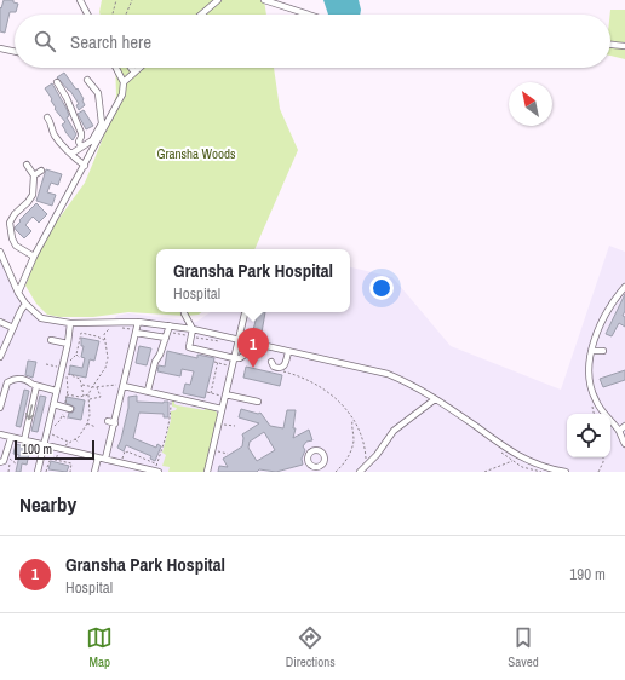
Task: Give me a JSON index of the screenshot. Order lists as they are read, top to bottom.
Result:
{
  "parks": ["Gransha Woods"],
  "scale_bar": "100 m",
  "north": "top left",
  "page": {
    "search": "Search here",
    "popup": ["Gransha Park Hospital", "Hospital"],
    "pins": "1",
    "scale": "100 m",
    "heading": "Nearby",
    "list": [
      {
        "mark": "1",
        "name": "Gransha Park Hospital",
        "note": "Hospital",
        "value": "190 m"
      }
    ],
    "nav": ["Map", "Directions", "Saved"]
  }
}
